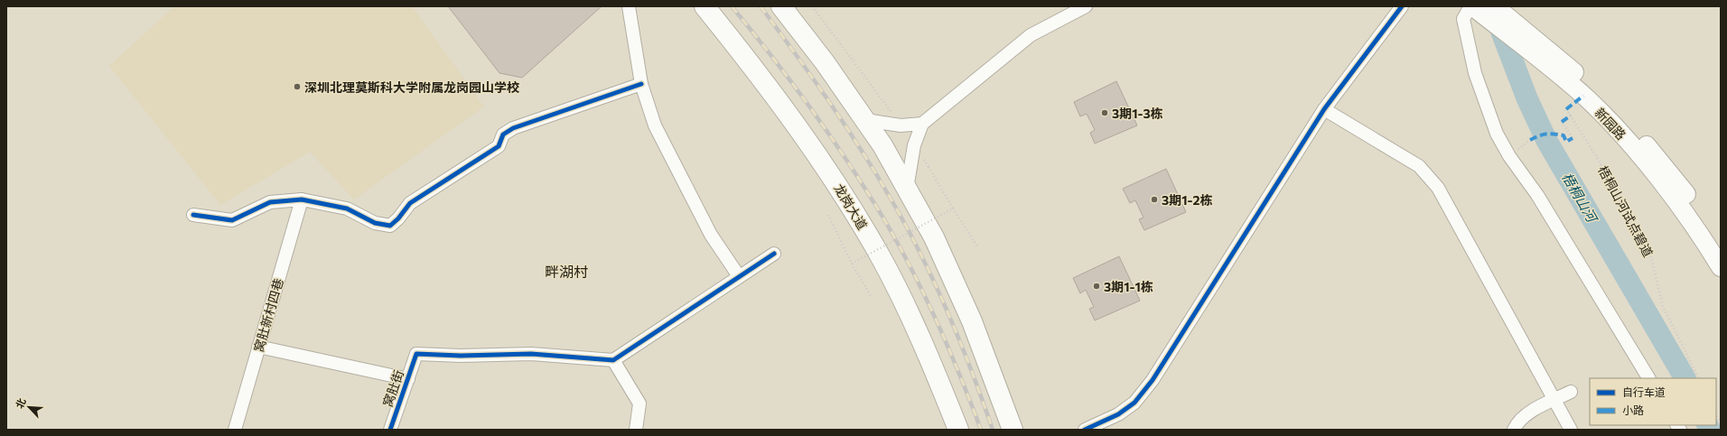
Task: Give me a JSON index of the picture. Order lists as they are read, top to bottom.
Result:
{
  "streets": {
    "highway": ["龙岗大道"],
    "street": ["新园路", "窝肚新村四巷", "窝肚街"],
    "path": ["梧桐山河试点碧道"]
  },
  "districts": ["畔湖村"],
  "water": ["梧桐山河"],
  "places": [
    "深圳北理莫斯科大学附属龙岗园山学校",
    "3期1-3栋",
    "3期1-2栋",
    "3期1-1栋"
  ],
  "legend": ["自行车道", "小路"],
  "north": "top left"
}
